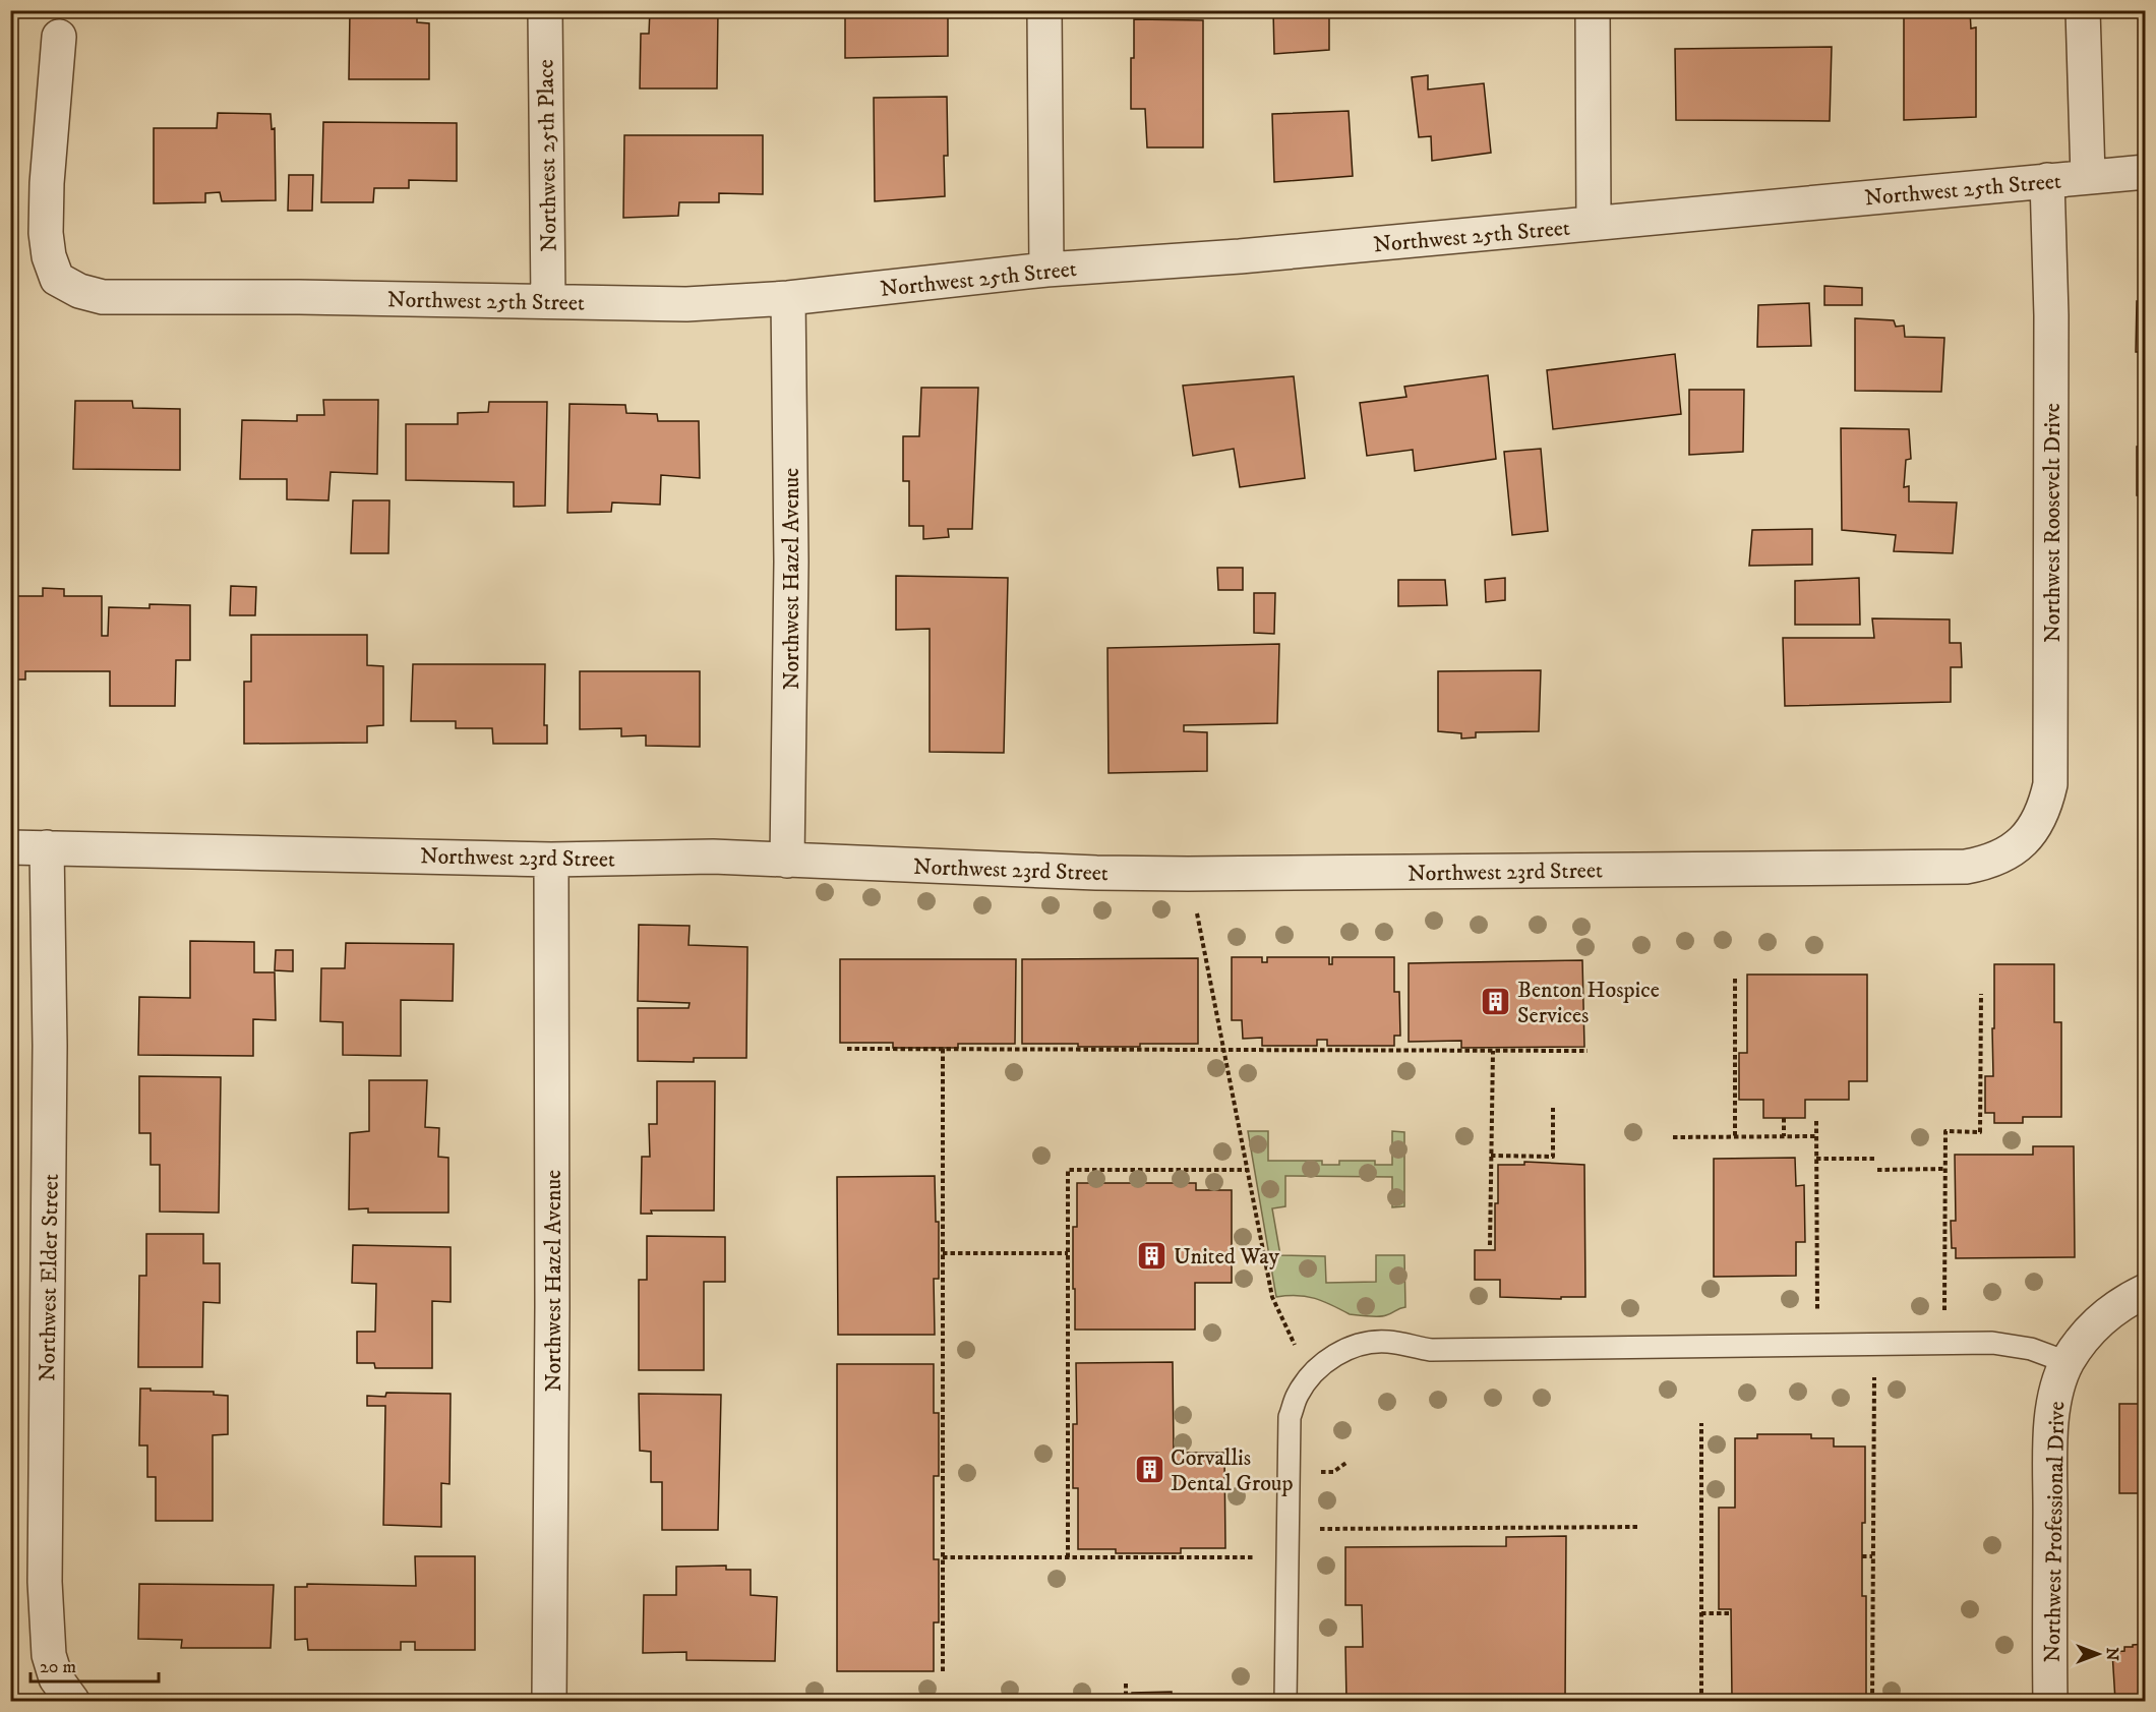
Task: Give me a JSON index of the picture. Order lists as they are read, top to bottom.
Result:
{
  "streets": {
    "street": [
      "Northwest 25th Place",
      "Northwest 25th Street",
      "Northwest Roosevelt Drive",
      "Northwest Hazel Avenue",
      "Northwest 23rd Street",
      "Northwest Elder Street",
      "Northwest Professional Drive"
    ]
  },
  "crossings": [
    ["Northwest 25th Place", "Northwest 25th Street"],
    ["Northwest 25th Street", "Northwest Roosevelt Drive"],
    ["Northwest 25th Street", "Northwest Hazel Avenue"],
    ["Northwest Roosevelt Drive", "Northwest 23rd Street"],
    ["Northwest Hazel Avenue", "Northwest 23rd Street"],
    ["Northwest 23rd Street", "Northwest Elder Street"]
  ],
  "places": {
    "building": ["Benton Hospice Services", "United Way", "Corvallis Dental Group"]
  },
  "scale_bar": "20 m",
  "north": "right"
}
